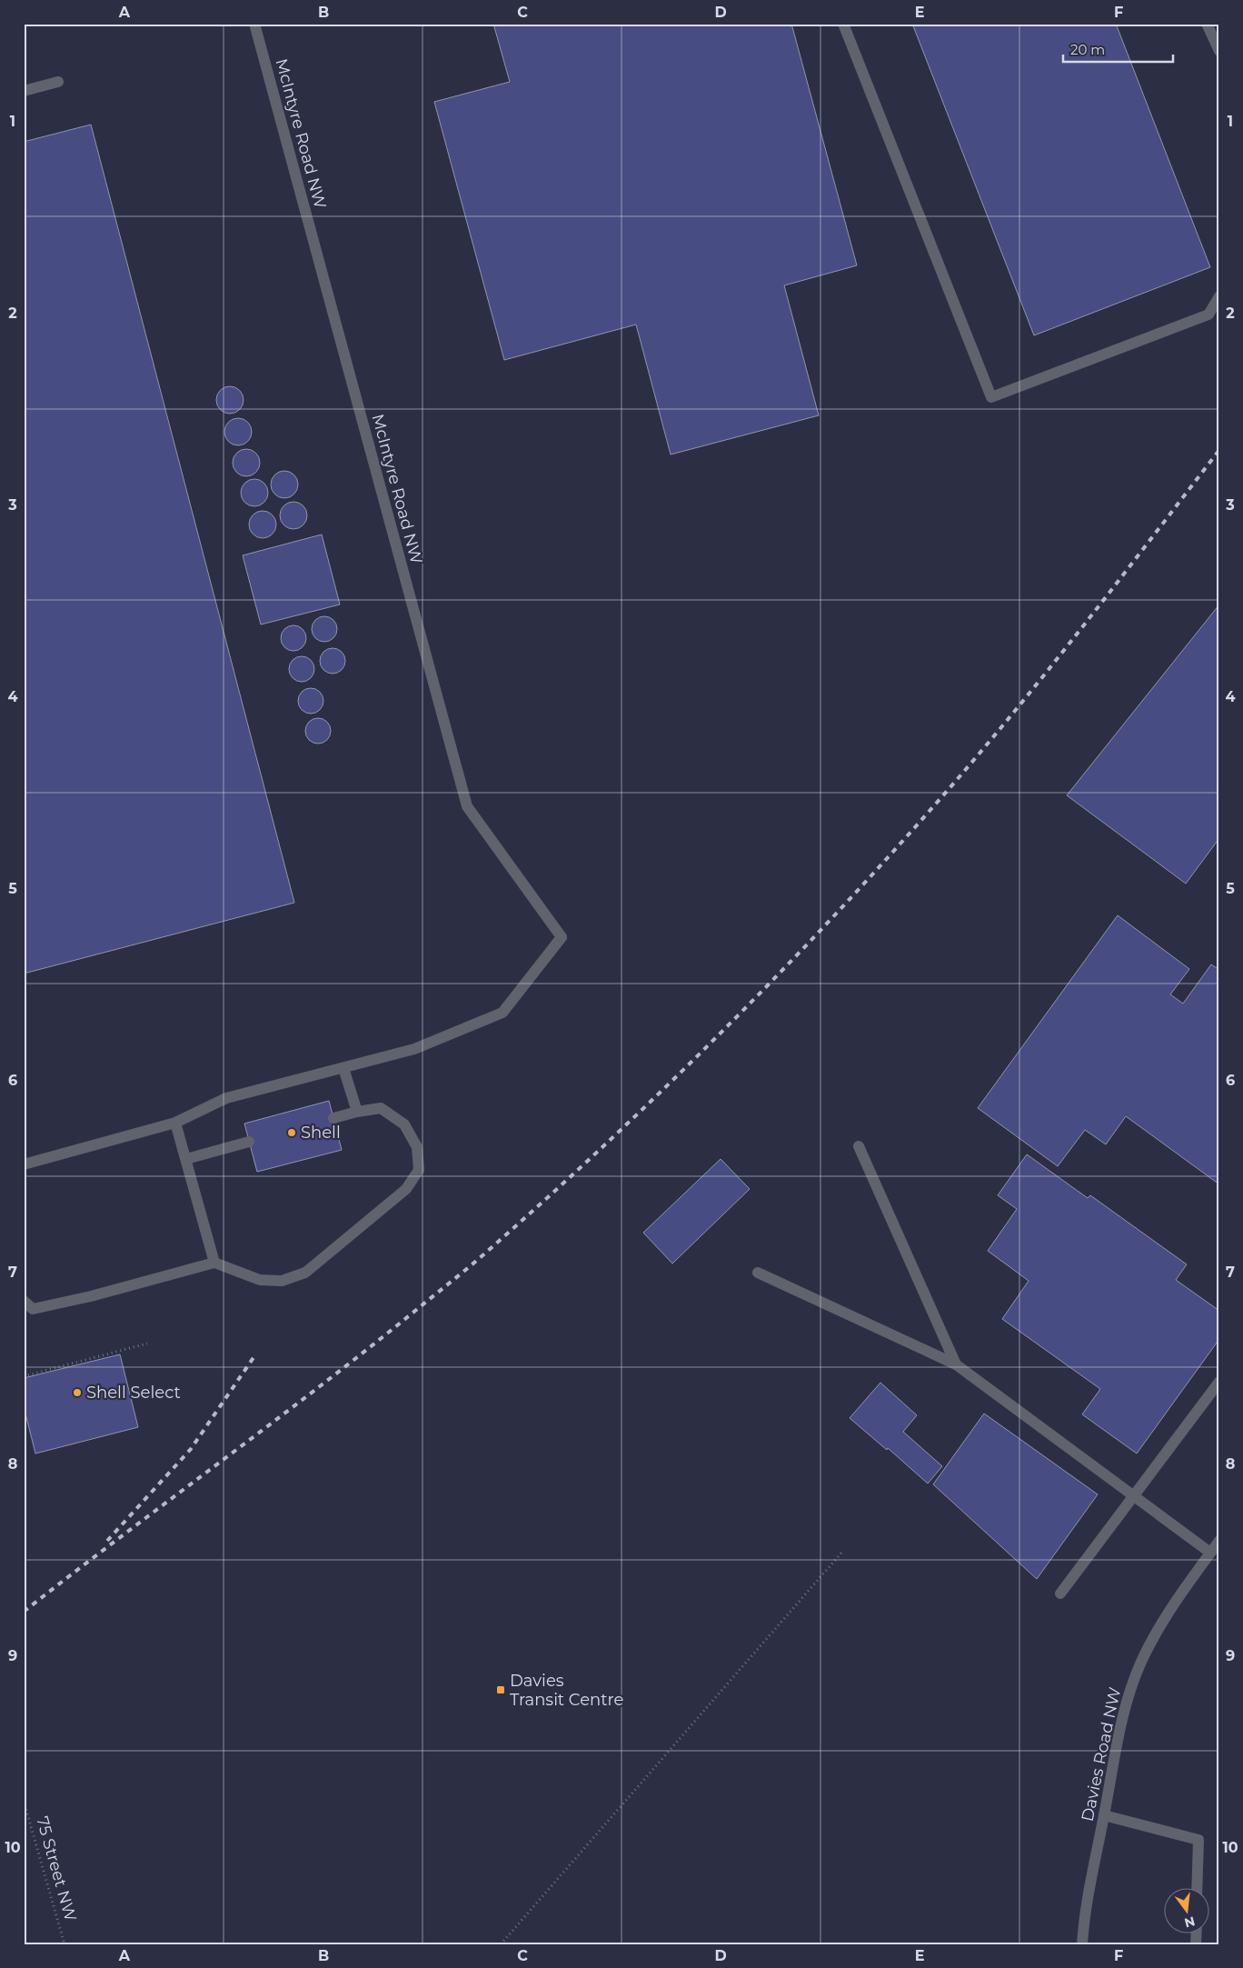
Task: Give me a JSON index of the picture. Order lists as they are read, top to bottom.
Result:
{
  "streets": {
    "street": ["McIntyre Road NW", "Davies Road NW"],
    "path": ["75 Street NW"]
  },
  "places": {
    "other": ["Shell", "Shell Select"],
    "transit": ["Davies Transit Centre"]
  },
  "scale_bar": "20 m",
  "north": "bottom",
  "grid": {
    "columns": [
      "A",
      "B",
      "C",
      "D",
      "E",
      "F"
    ],
    "rows": [
      "1",
      "2",
      "3",
      "4",
      "5",
      "6",
      "7",
      "8",
      "9",
      "10"
    ]
  }
}
